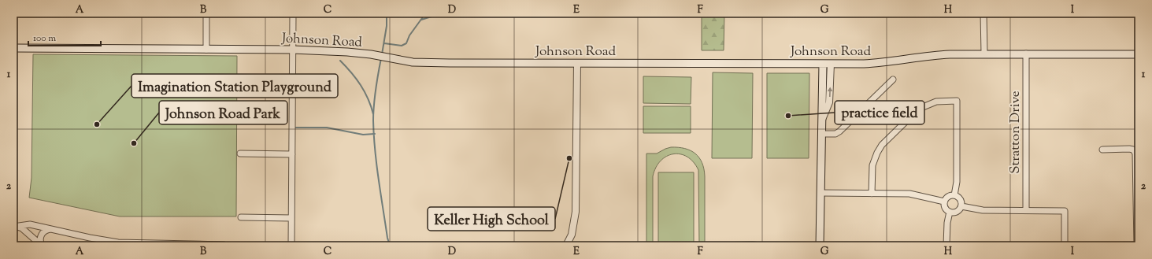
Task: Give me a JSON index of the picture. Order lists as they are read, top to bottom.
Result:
{
  "streets": {
    "main road": ["Johnson Road"],
    "street": ["Stratton Drive"]
  },
  "crossings": [
    ["Johnson Road", "Stratton Drive"]
  ],
  "places": [
    "practice field",
    "Imagination Station Playground",
    "Johnson Road Park",
    "Keller High School"
  ],
  "scale_bar": "100 m",
  "grid": {
    "columns": [
      "A",
      "B",
      "C",
      "D",
      "E",
      "F",
      "G",
      "H",
      "I"
    ],
    "rows": ["1", "2"]
  }
}
